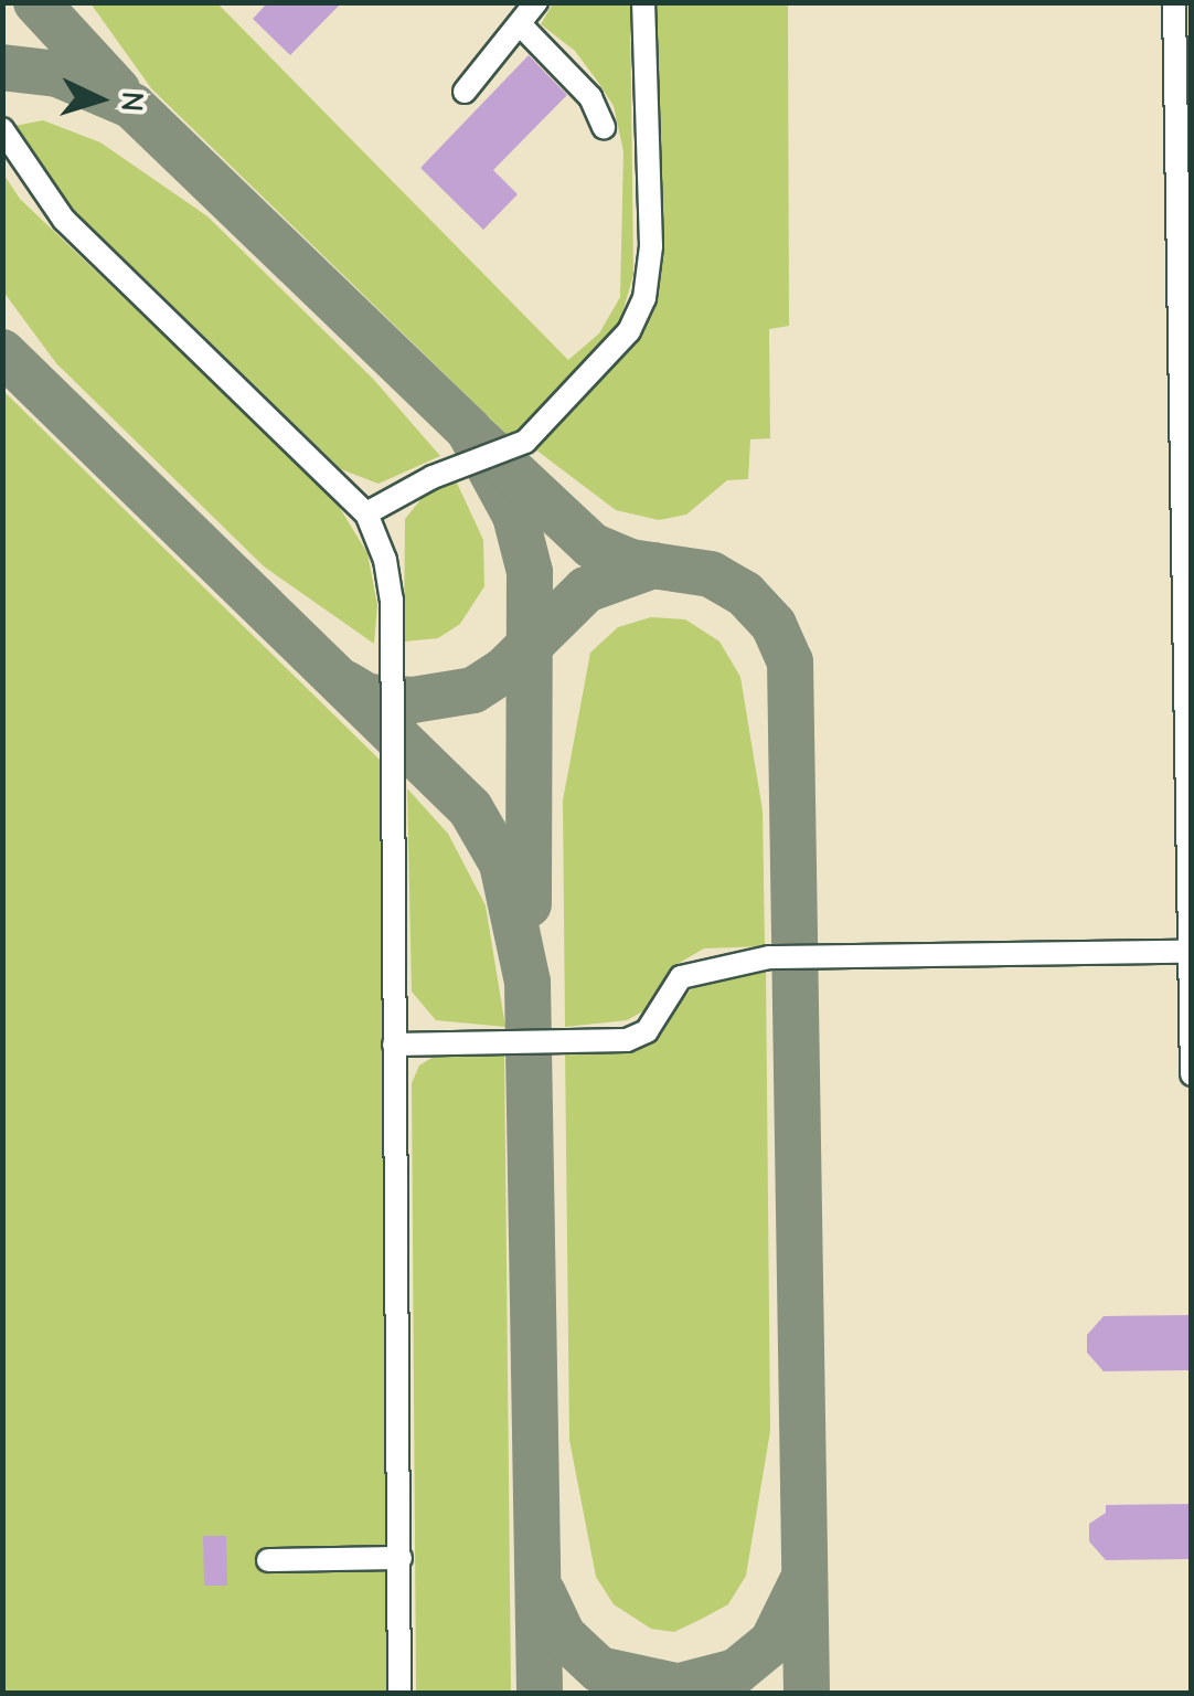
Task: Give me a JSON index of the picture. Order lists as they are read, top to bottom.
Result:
{
  "north": "right"
}
